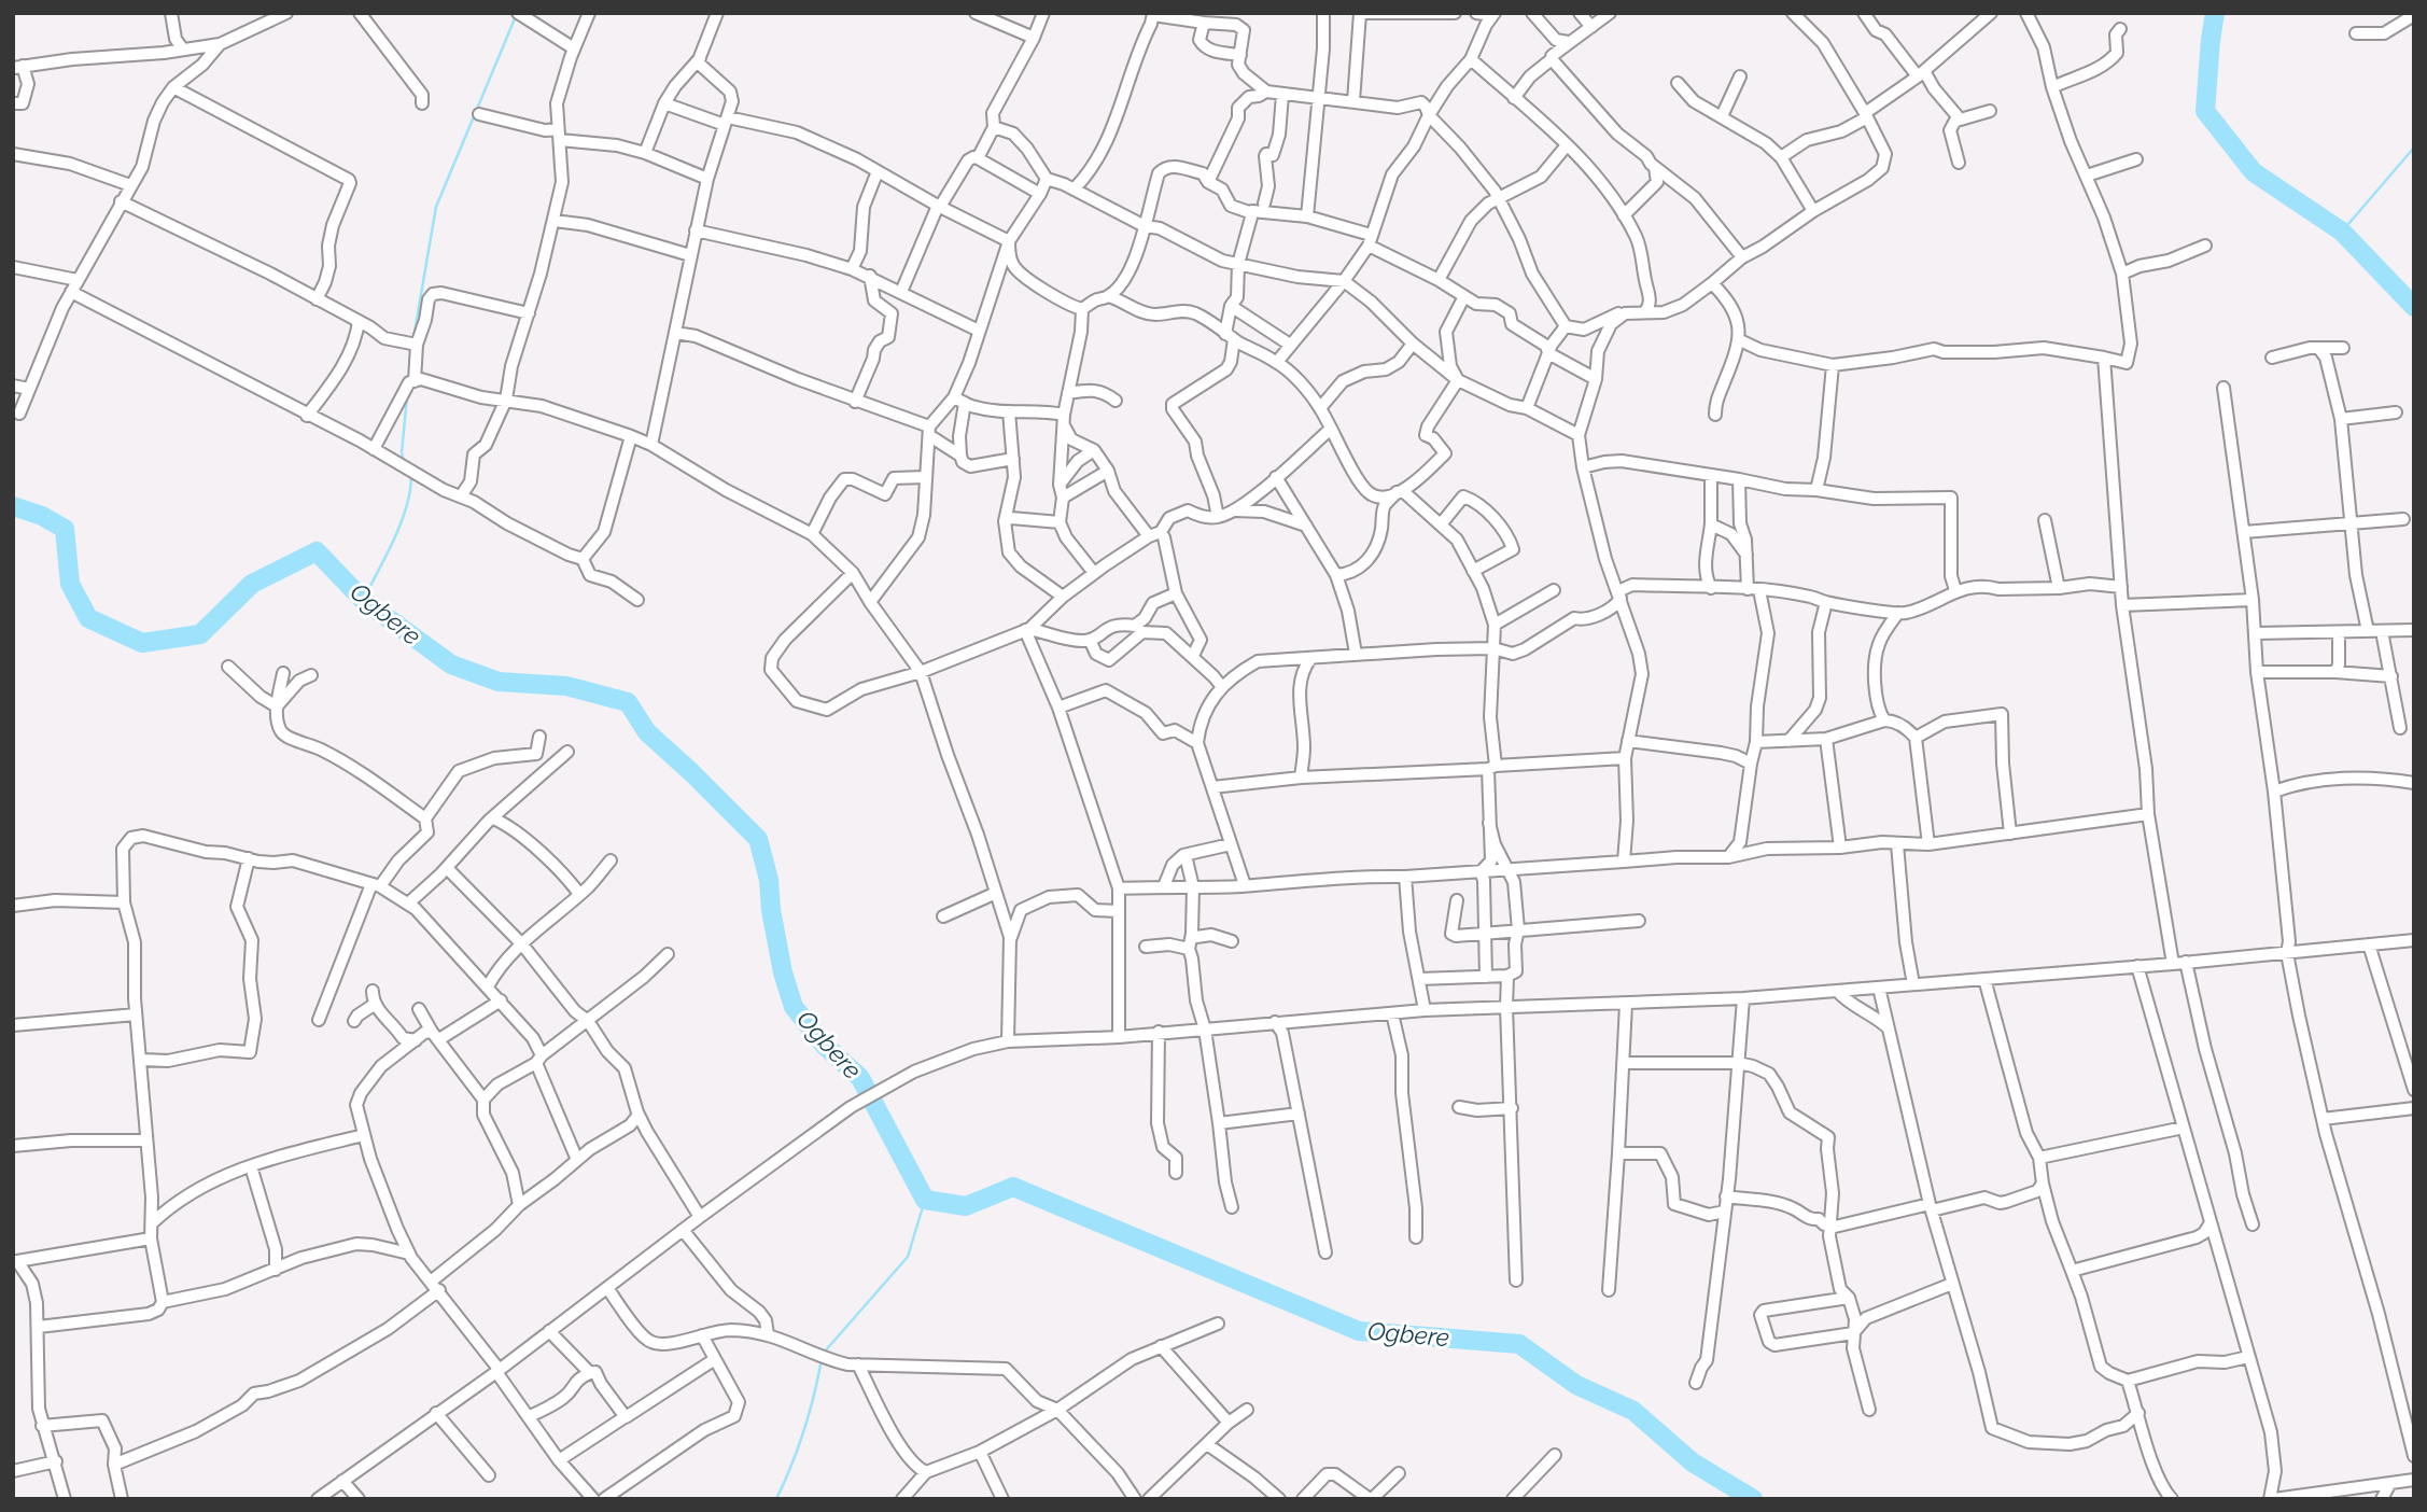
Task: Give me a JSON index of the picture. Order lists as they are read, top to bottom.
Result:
{
  "water": ["Ogbere"]
}
